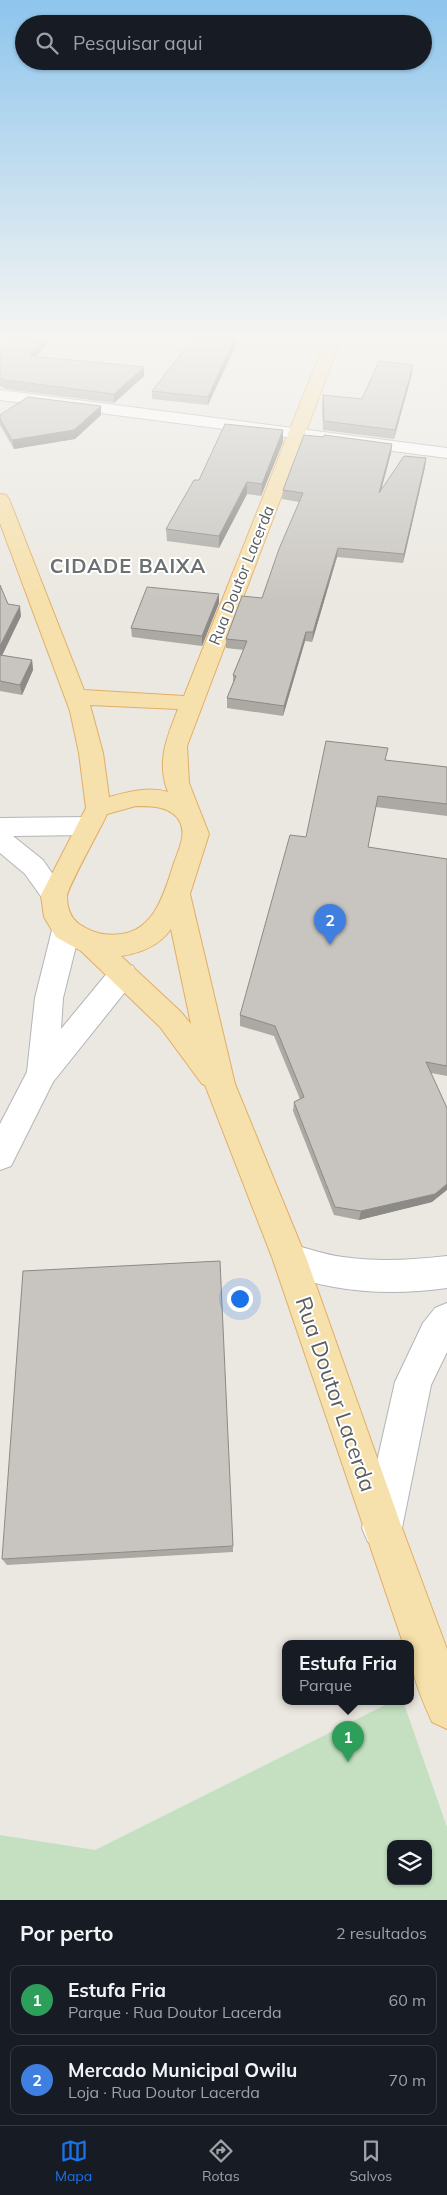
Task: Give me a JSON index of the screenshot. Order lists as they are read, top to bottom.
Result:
{
  "streets": {
    "main road": ["Rua Doutor Lacerda"]
  },
  "districts": ["CIDADE BAIXA"],
  "page": {
    "search": "Pesquisar aqui",
    "pins": ["2", "1"],
    "popup": ["Estufa Fria", "Parque"],
    "heading": ["Por perto", "2 resultados"],
    "list": [
      {
        "mark": "1",
        "name": "Estufa Fria",
        "note": "Parque · Rua Doutor Lacerda",
        "value": "60 m"
      },
      {
        "mark": "2",
        "name": "Mercado Municipal Owilu",
        "note": "Loja · Rua Doutor Lacerda",
        "value": "70 m"
      }
    ],
    "nav": ["Mapa", "Rotas", "Salvos"]
  }
}
